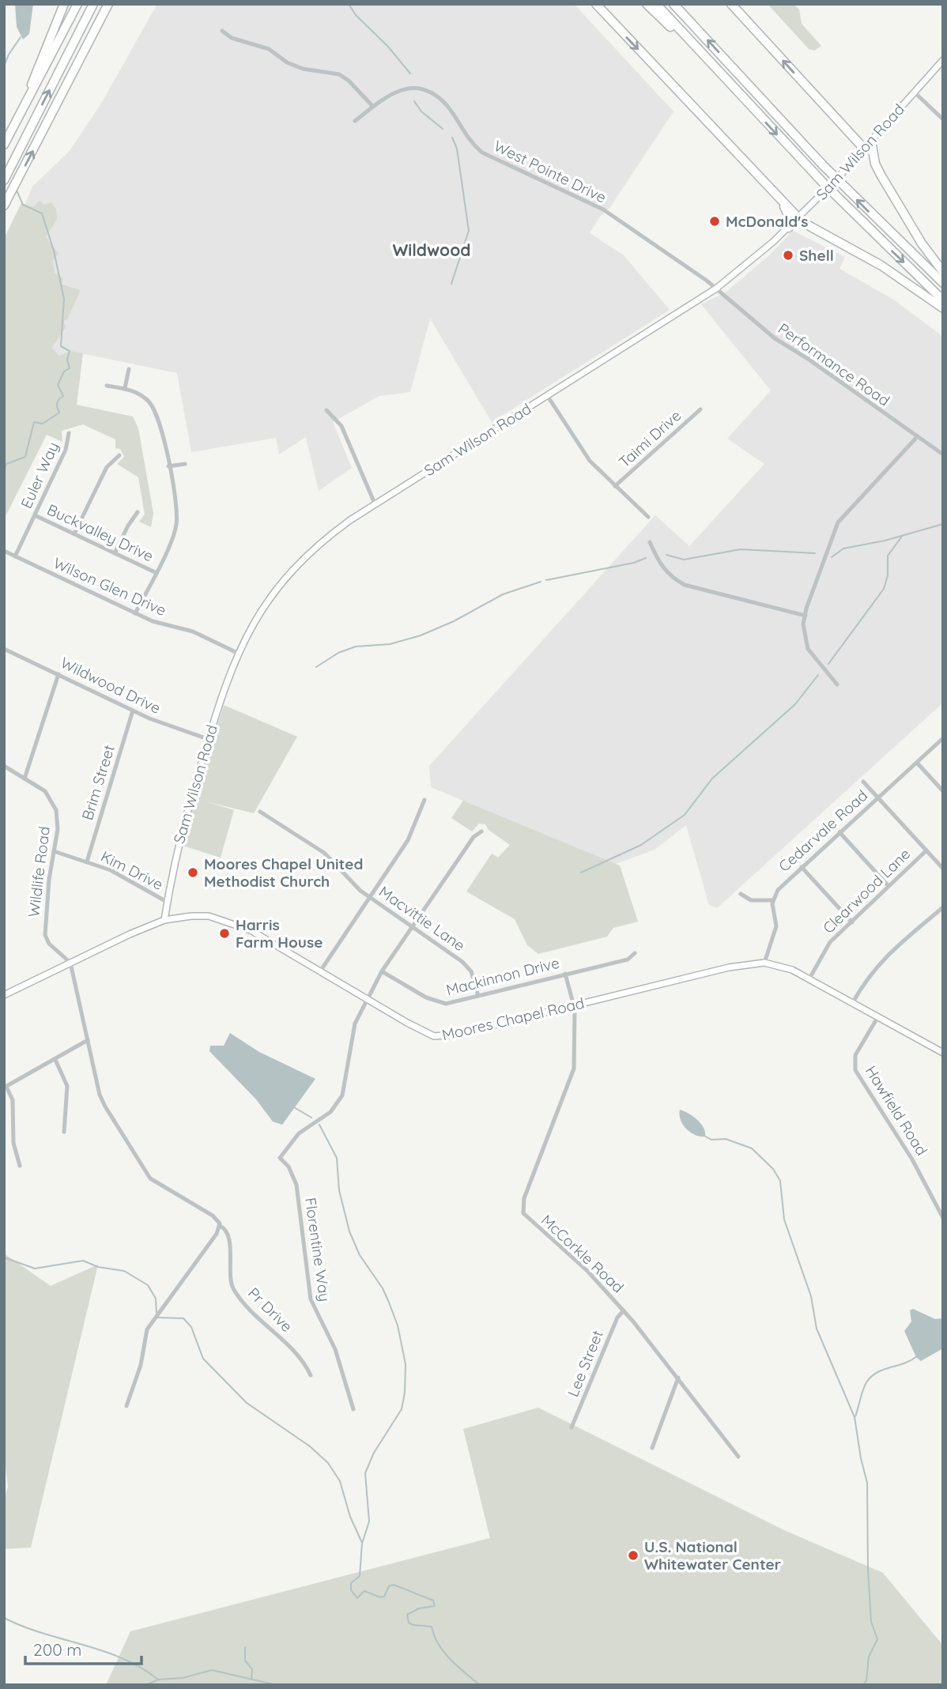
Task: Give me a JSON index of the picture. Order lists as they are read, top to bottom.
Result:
{
  "streets": {
    "street": [
      "Sam Wilson Road",
      "West Pointe Drive",
      "Performance Road",
      "Taimi Drive",
      "Euler Way",
      "Buckvalley Drive",
      "Wilson Glen Drive",
      "Wildwood Drive",
      "Brim Street",
      "Cedarvale Road",
      "Kim Drive",
      "Wildlife Road",
      "Clearwood Lane",
      "Macvittie Lane",
      "Mackinnon Drive",
      "Moores Chapel Road",
      "Hawfield Road",
      "Florentine Way",
      "McCorkle Road",
      "Pr Drive",
      "Lee Street"
    ]
  },
  "crossings": [
    ["Sam Wilson Road", "West Pointe Drive"],
    ["Sam Wilson Road", "Performance Road"],
    ["Sam Wilson Road", "Wilson Glen Drive"],
    ["Sam Wilson Road", "Wildwood Drive"],
    ["Sam Wilson Road", "Kim Drive"],
    ["Sam Wilson Road", "Moores Chapel Road"],
    ["West Pointe Drive", "Performance Road"],
    ["Euler Way", "Buckvalley Drive"],
    ["Euler Way", "Wilson Glen Drive"],
    ["Wildwood Drive", "Brim Street"],
    ["Brim Street", "Kim Drive"],
    ["Kim Drive", "Wildlife Road"],
    ["Wildlife Road", "Moores Chapel Road"],
    ["Clearwood Lane", "Moores Chapel Road"],
    ["Macvittie Lane", "Mackinnon Drive"],
    ["Mackinnon Drive", "McCorkle Road"],
    ["Moores Chapel Road", "Hawfield Road"],
    ["Moores Chapel Road", "Florentine Way"],
    ["Moores Chapel Road", "McCorkle Road"],
    ["McCorkle Road", "Lee Street"]
  ],
  "districts": ["Wildwood"],
  "places": [
    "McDonald's",
    "Shell",
    "Moores Chapel United Methodist Church",
    "Harris Farm House",
    "U.S. National Whitewater Center"
  ],
  "scale_bar": "200 m"
}
